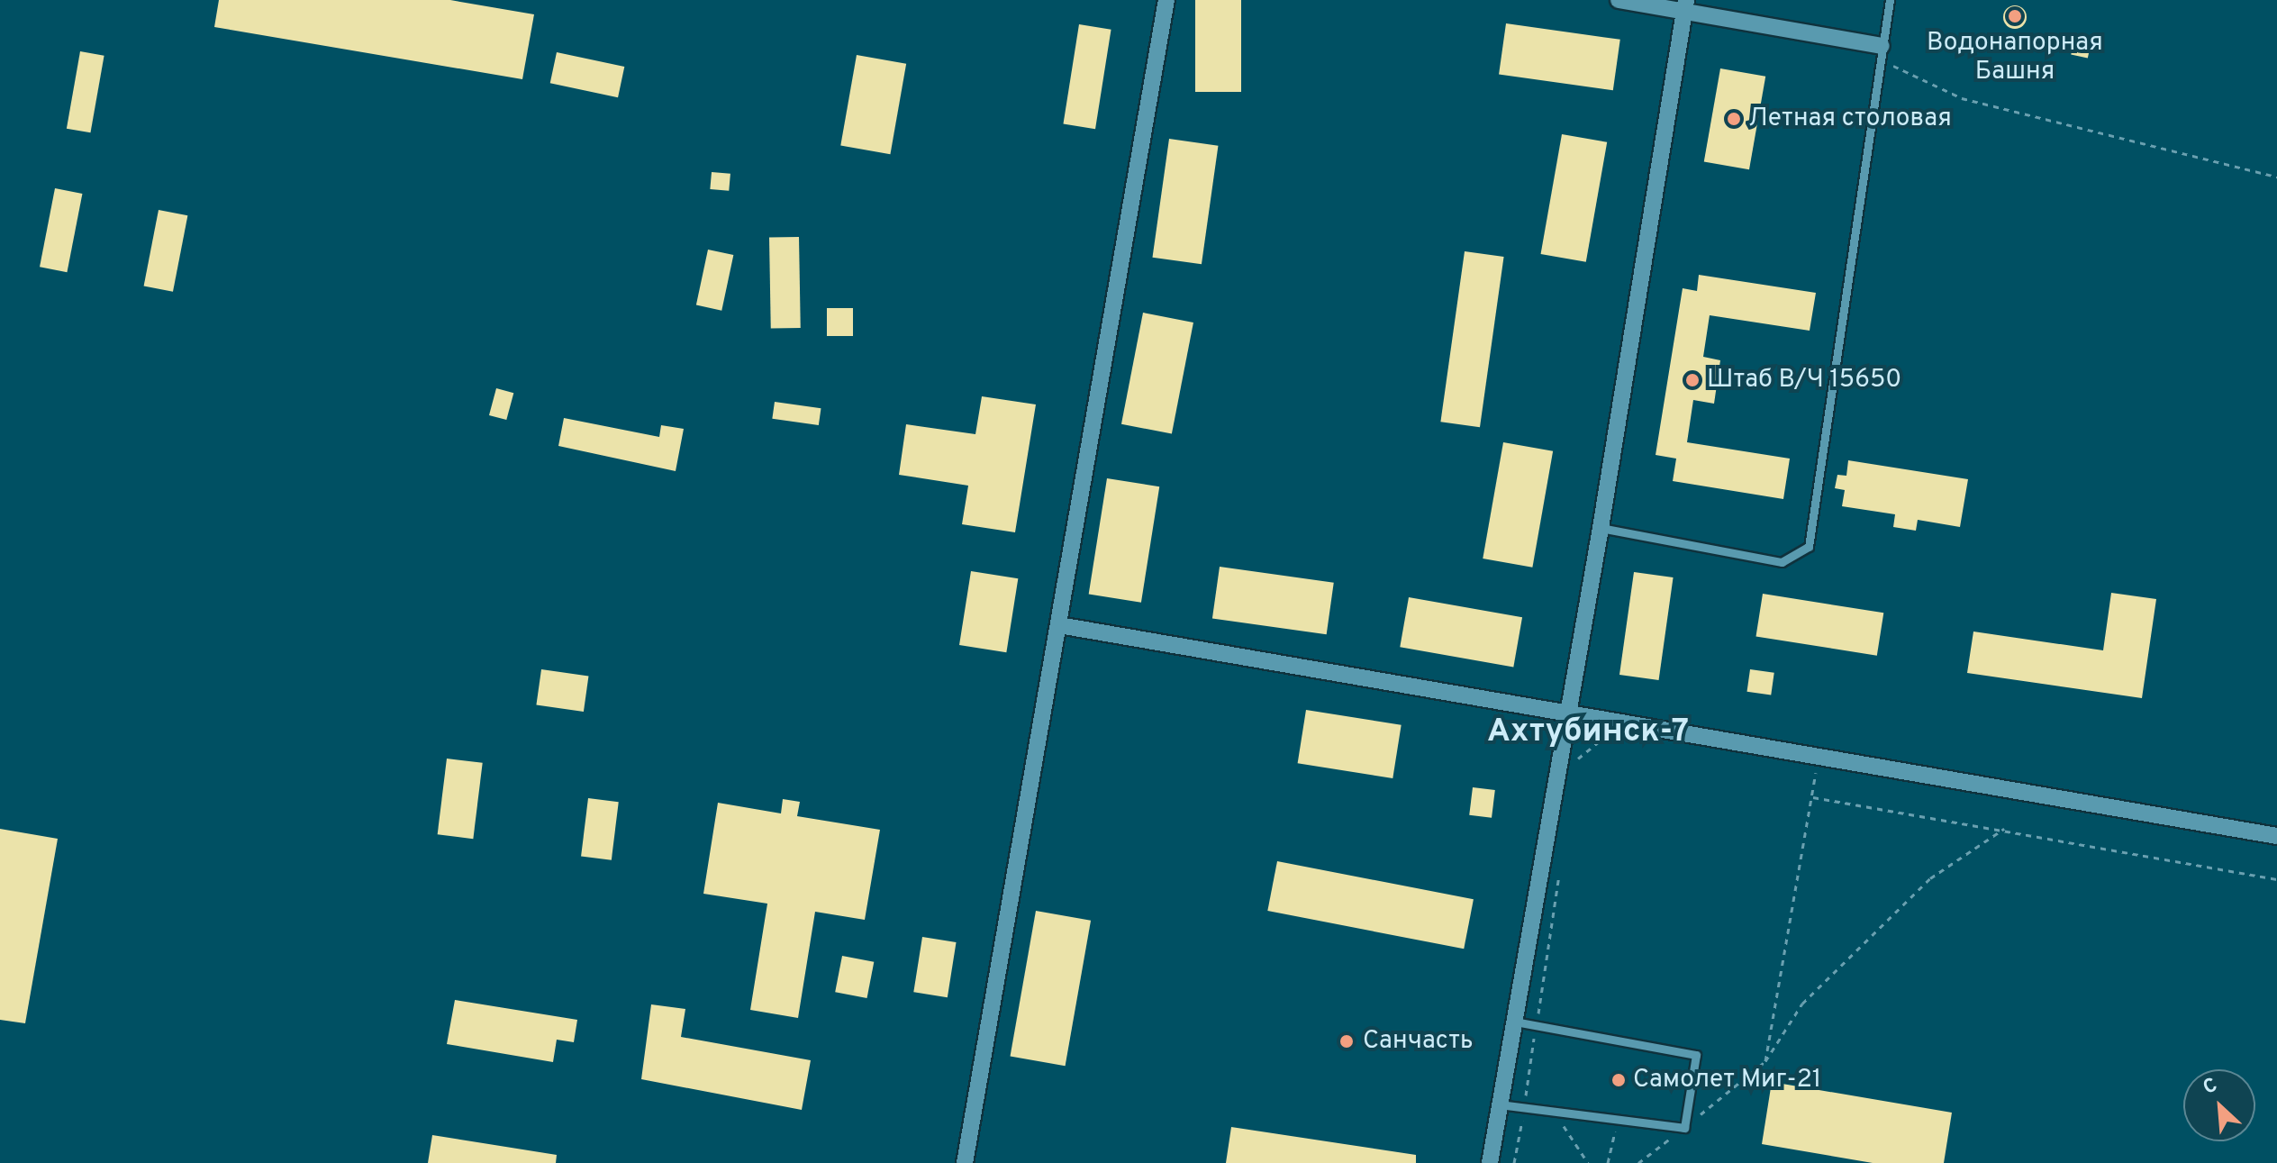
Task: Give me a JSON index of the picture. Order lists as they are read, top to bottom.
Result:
{
  "districts": ["Ахтубинск-7"],
  "places": [
    "Водонапорная Башня",
    "Летная столовая",
    "Штаб В/Ч 15650",
    "Санчасть",
    "Самолет Миг-21"
  ],
  "north": "top left"
}
